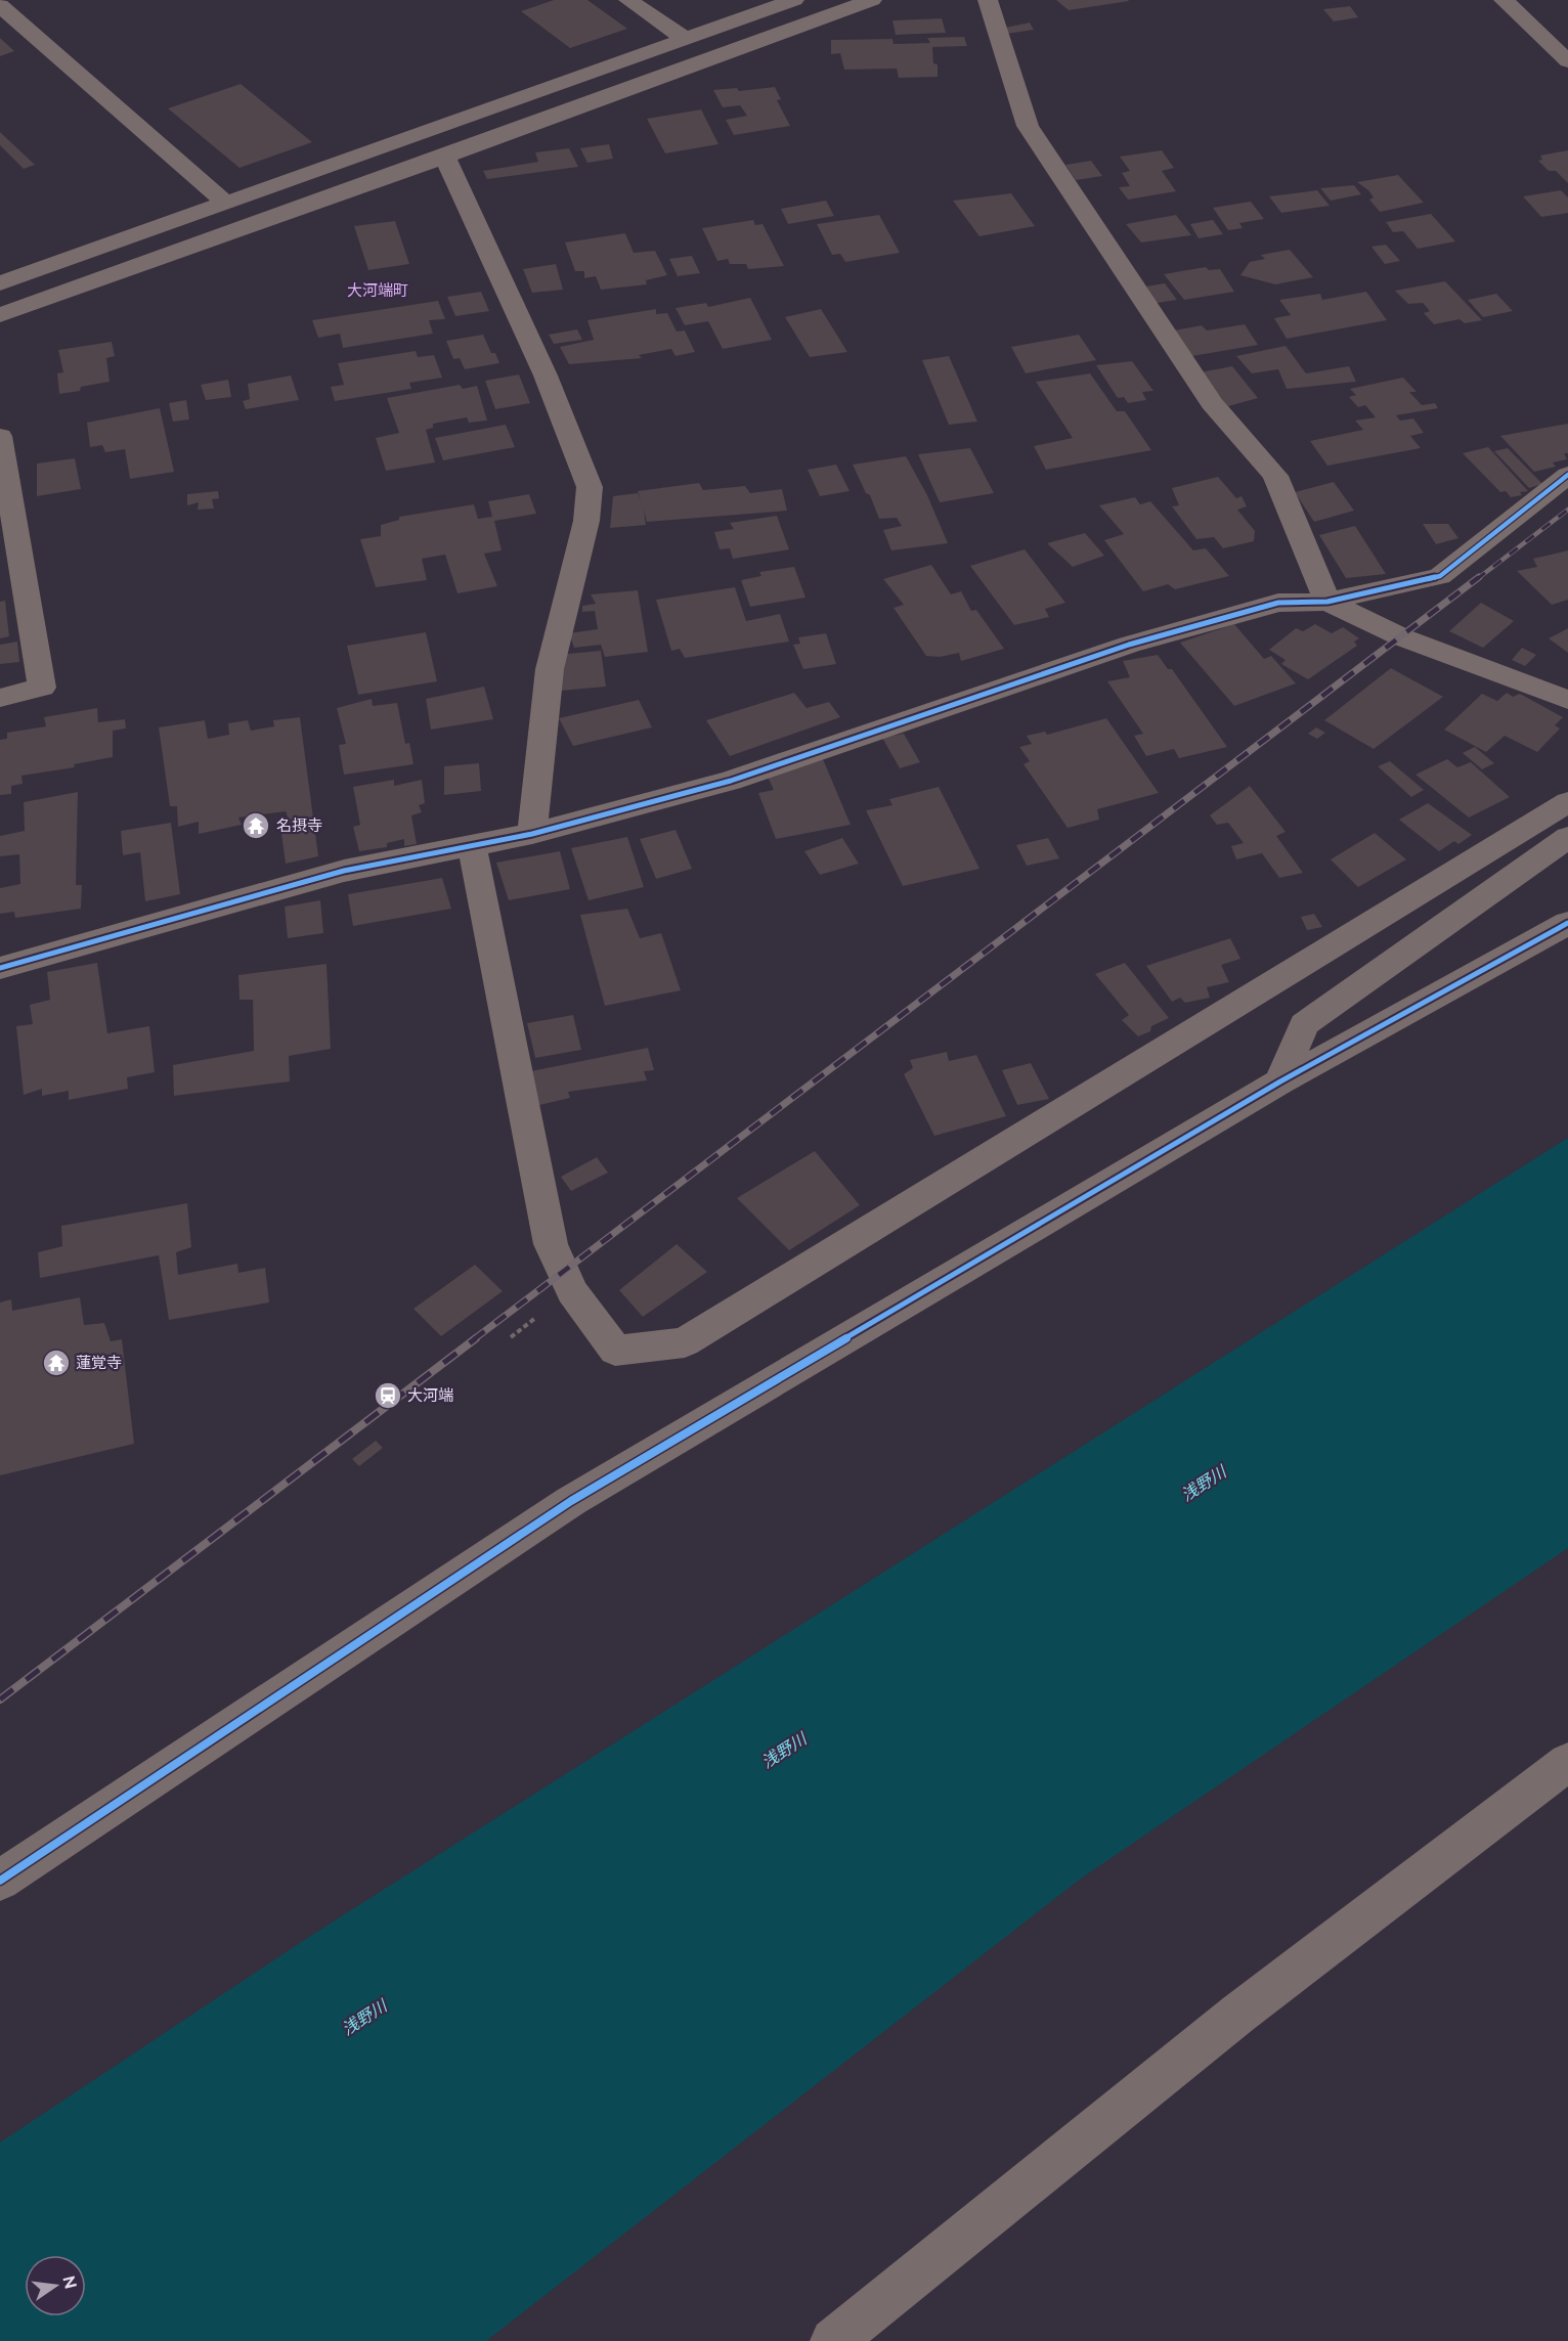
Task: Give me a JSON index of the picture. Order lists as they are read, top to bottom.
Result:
{
  "districts": ["大河端町"],
  "water": ["浅野川"],
  "places": {
    "temple": ["名摂寺", "蓮覚寺"],
    "station": ["大河端"]
  },
  "north": "right"
}
